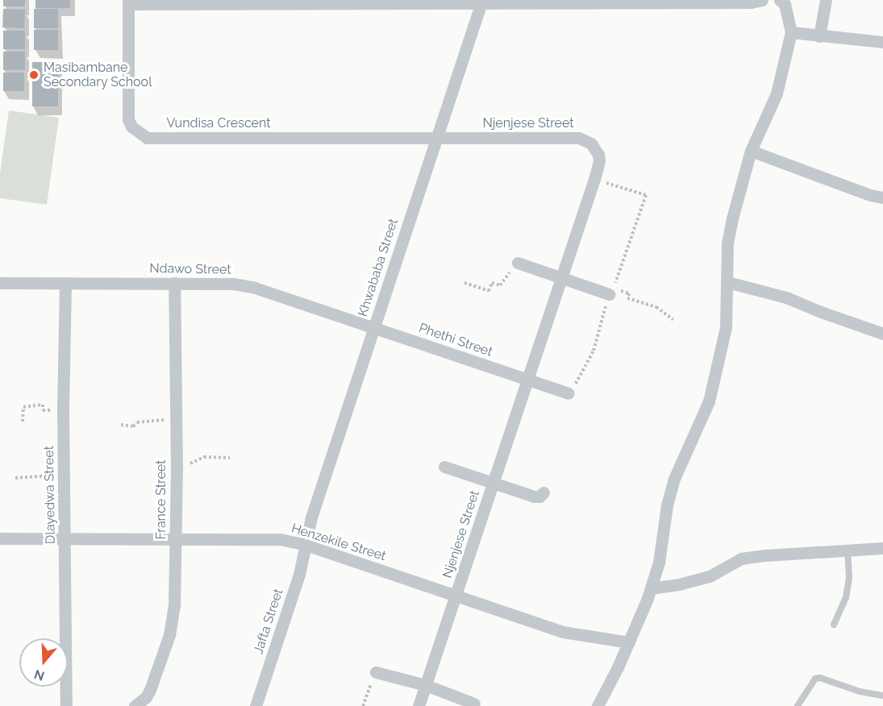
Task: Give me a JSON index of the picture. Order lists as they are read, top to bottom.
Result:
{
  "streets": {
    "street": [
      "Vundisa Crescent",
      "Njenjese Street",
      "Khwababa Street",
      "Ndawo Street",
      "Phethi Street",
      "Dlayedwa Street",
      "France Street",
      "Henzekile Street",
      "Jafta Street"
    ]
  },
  "crossings": [
    ["Vundisa Crescent", "Njenjese Street"],
    ["Vundisa Crescent", "Khwababa Street"],
    ["Njenjese Street", "Khwababa Street"],
    ["Njenjese Street", "Phethi Street"],
    ["Njenjese Street", "Henzekile Street"],
    ["Khwababa Street", "Ndawo Street"],
    ["Khwababa Street", "Phethi Street"],
    ["Khwababa Street", "Henzekile Street"],
    ["Khwababa Street", "Jafta Street"],
    ["Ndawo Street", "Phethi Street"],
    ["Ndawo Street", "Dlayedwa Street"],
    ["Ndawo Street", "France Street"],
    ["Dlayedwa Street", "Henzekile Street"],
    ["France Street", "Henzekile Street"],
    ["Henzekile Street", "Jafta Street"]
  ],
  "places": ["Masibambane Secondary School"],
  "north": "bottom"
}
